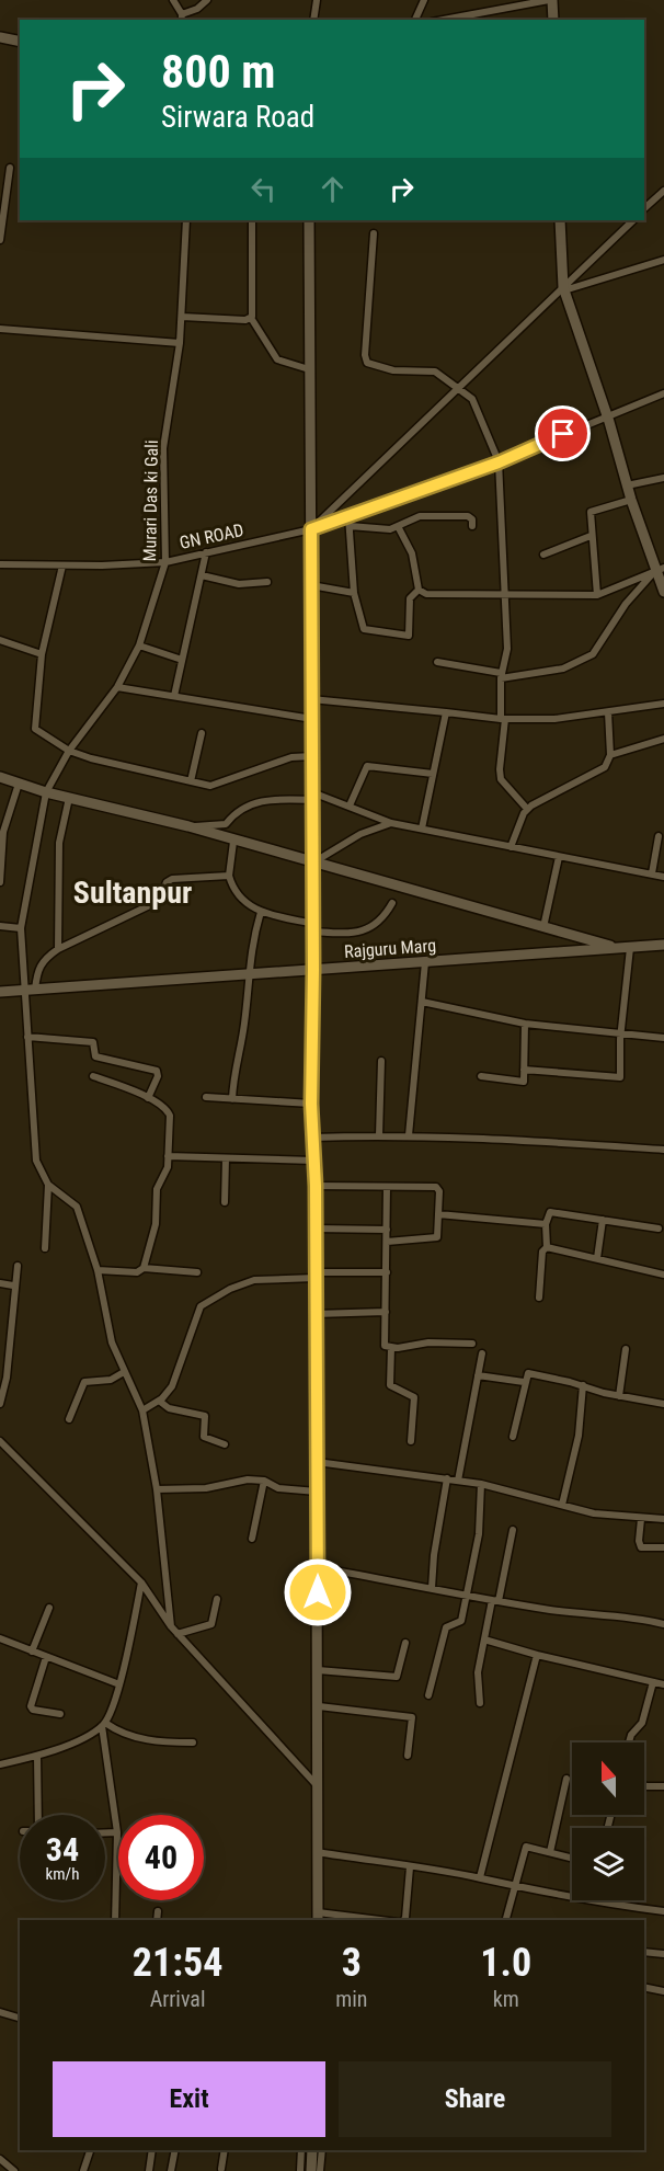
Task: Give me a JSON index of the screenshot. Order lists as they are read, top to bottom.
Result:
{
  "streets": {
    "street": ["Murari Das ki Gali", "GN ROAD", "Rajguru Marg"]
  },
  "crossings": [
    ["Murari Das ki Gali", "GN ROAD"],
    ["Murari Das ki Gali", "Rajguru Marg"]
  ],
  "districts": ["Sultanpur"],
  "north": "top",
  "page": {
    "turn": ["800 m", "Sirwara Road"],
    "speed": "34 km/h",
    "limit": "40",
    "eta": [
      "21:54",
      "Arrival",
      "3",
      "min",
      "1.0",
      "km"
    ],
    "buttons": ["Exit", "Share"]
  }
}
